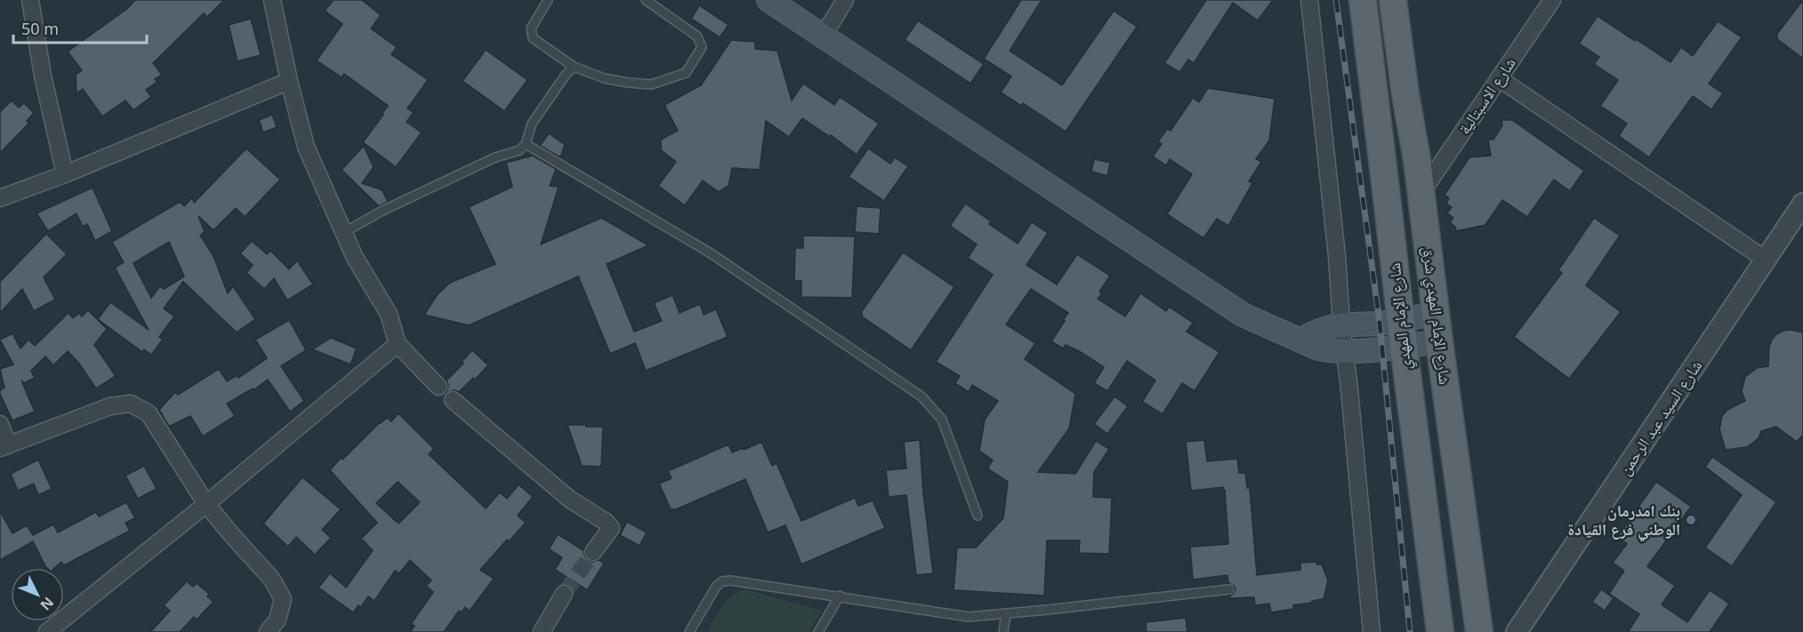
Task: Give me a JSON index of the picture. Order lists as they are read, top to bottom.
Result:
{
  "streets": {
    "main road": ["شارع الإمام المهدي شرق", "شارع الإمام المهدي"],
    "street": ["شارع الاسبتالية", "شارع السيد عبد الرحمن"]
  },
  "crossings": [
    ["شارع الاسبتالية", "شارع الإمام المهدي شرق"]
  ],
  "places": ["بنك امدرمان الوطني فرع القيادة"],
  "scale_bar": "50 m",
  "north": "bottom right"
}
